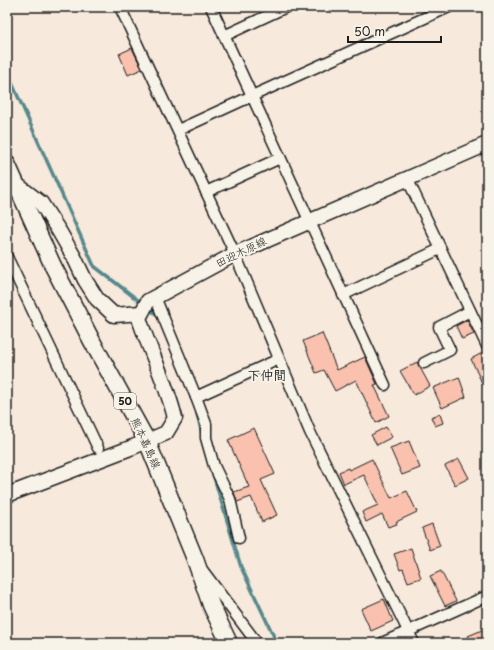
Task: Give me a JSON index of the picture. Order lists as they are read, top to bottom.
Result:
{
  "streets": {
    "main road": ["田迎木原線", "50", "熊本嘉島線"]
  },
  "districts": ["下仲間"],
  "scale_bar": "50 m"
}
